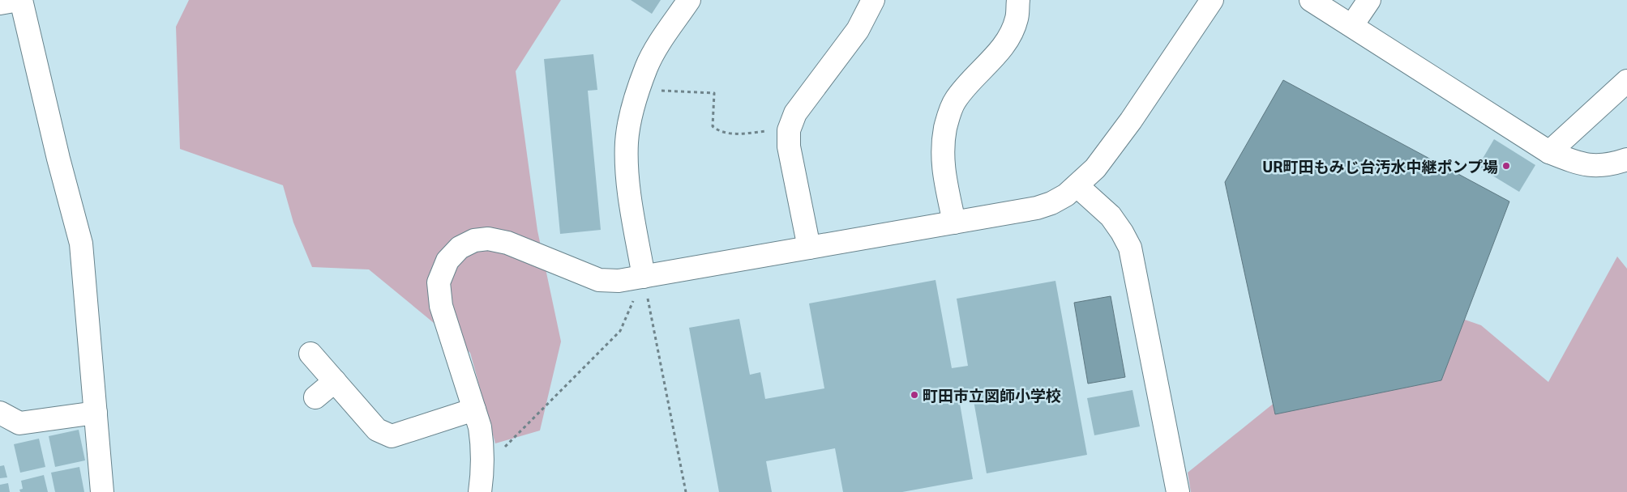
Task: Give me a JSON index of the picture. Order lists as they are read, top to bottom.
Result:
{
  "places": ["UR町田もみじ台汚水中継ポンプ場", "町田市立図師小学校"]
}
